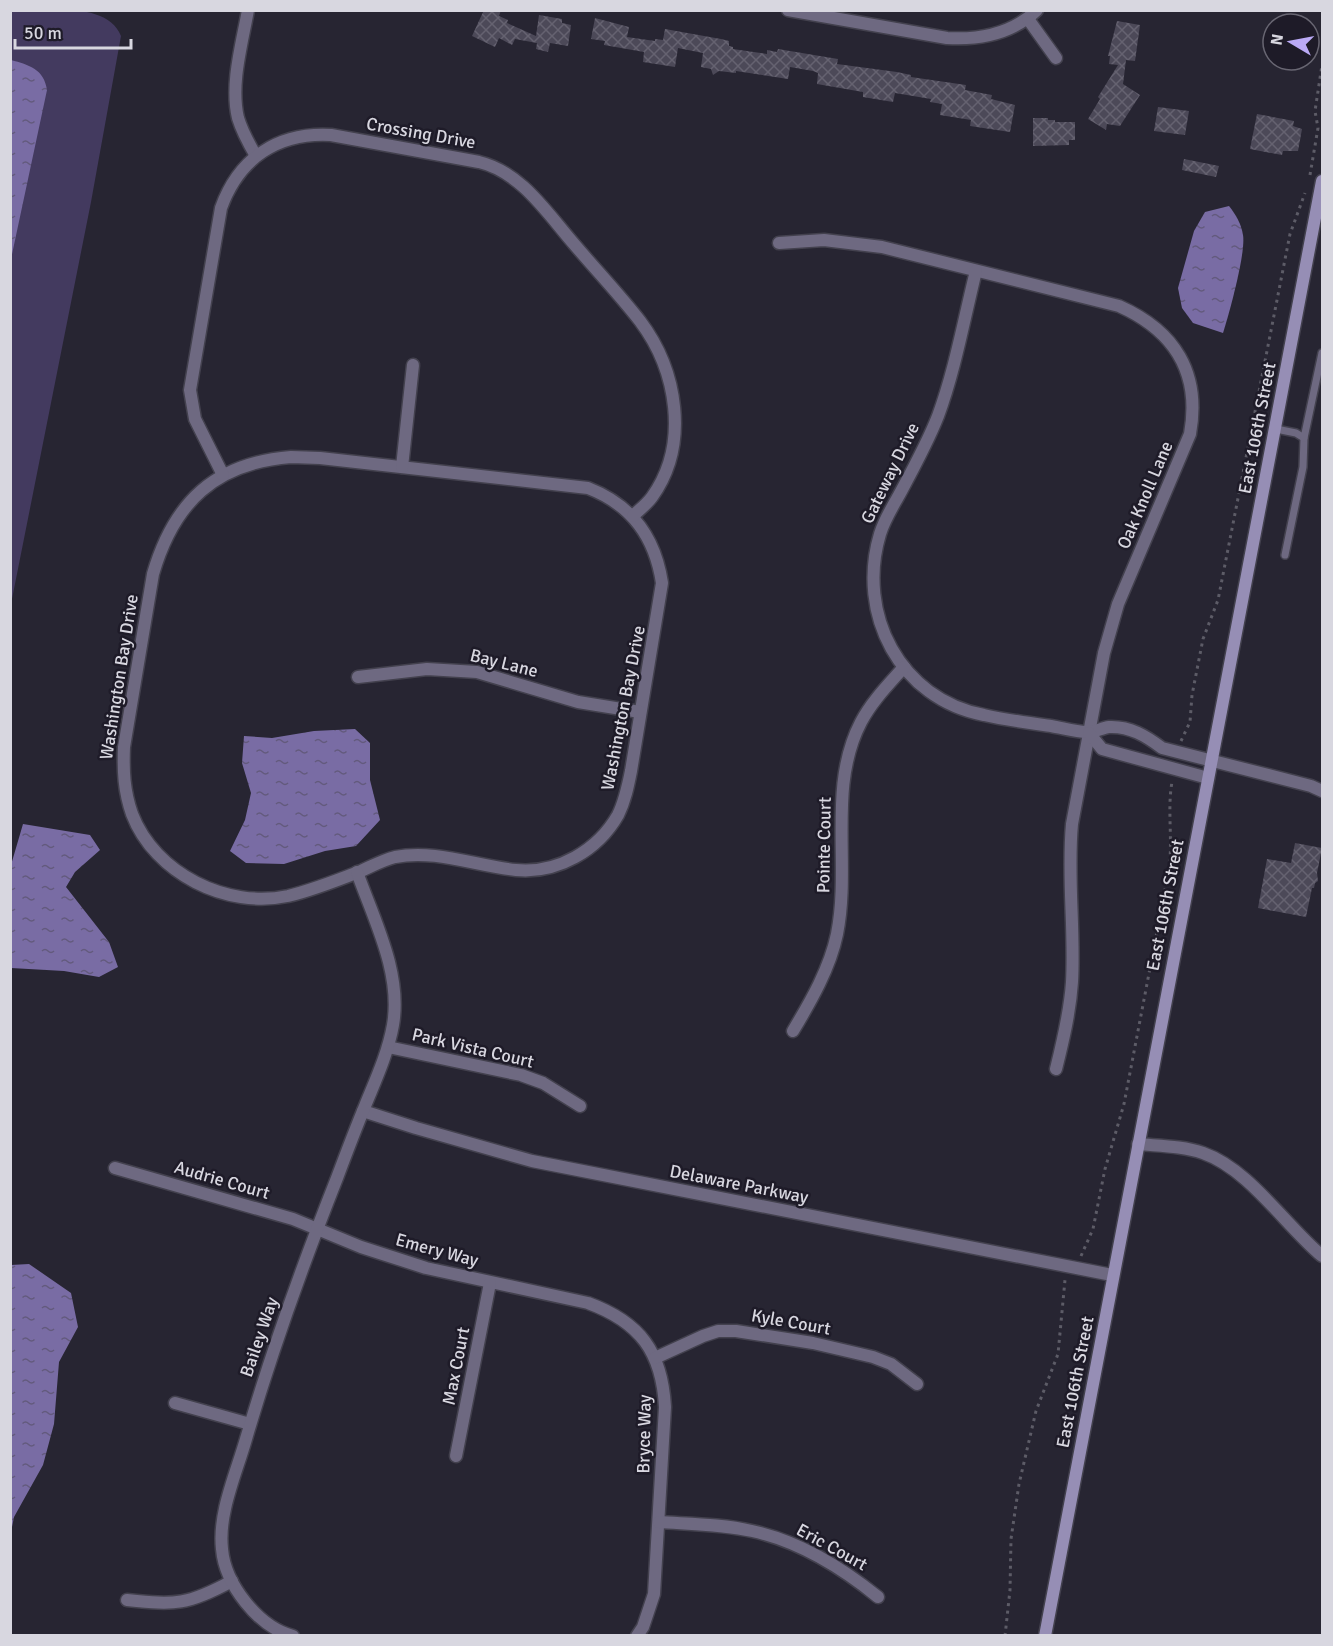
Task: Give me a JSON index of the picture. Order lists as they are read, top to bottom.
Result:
{
  "streets": {
    "main road": ["East 106th Street"],
    "street": [
      "Crossing Drive",
      "Gateway Drive",
      "Oak Knoll Lane",
      "Bay Lane",
      "Washington Bay Drive",
      "Pointe Court",
      "Park Vista Court",
      "Audrie Court",
      "Delaware Parkway",
      "Emery Way",
      "Kyle Court",
      "Bailey Way",
      "Max Court",
      "Bryce Way",
      "Eric Court"
    ]
  },
  "crossings": [
    ["Crossing Drive", "Washington Bay Drive"],
    ["East 106th Street", "Gateway Drive"],
    ["East 106th Street", "Delaware Parkway"],
    ["Gateway Drive", "Oak Knoll Lane"],
    ["Gateway Drive", "Pointe Court"],
    ["Bay Lane", "Washington Bay Drive"],
    ["Washington Bay Drive", "Bailey Way"],
    ["Park Vista Court", "Bailey Way"],
    ["Audrie Court", "Emery Way"],
    ["Audrie Court", "Bailey Way"],
    ["Delaware Parkway", "Bailey Way"],
    ["Emery Way", "Bailey Way"],
    ["Emery Way", "Max Court"],
    ["Emery Way", "Bryce Way"],
    ["Kyle Court", "Bryce Way"],
    ["Bryce Way", "Eric Court"]
  ],
  "scale_bar": "50 m",
  "north": "left"
}
